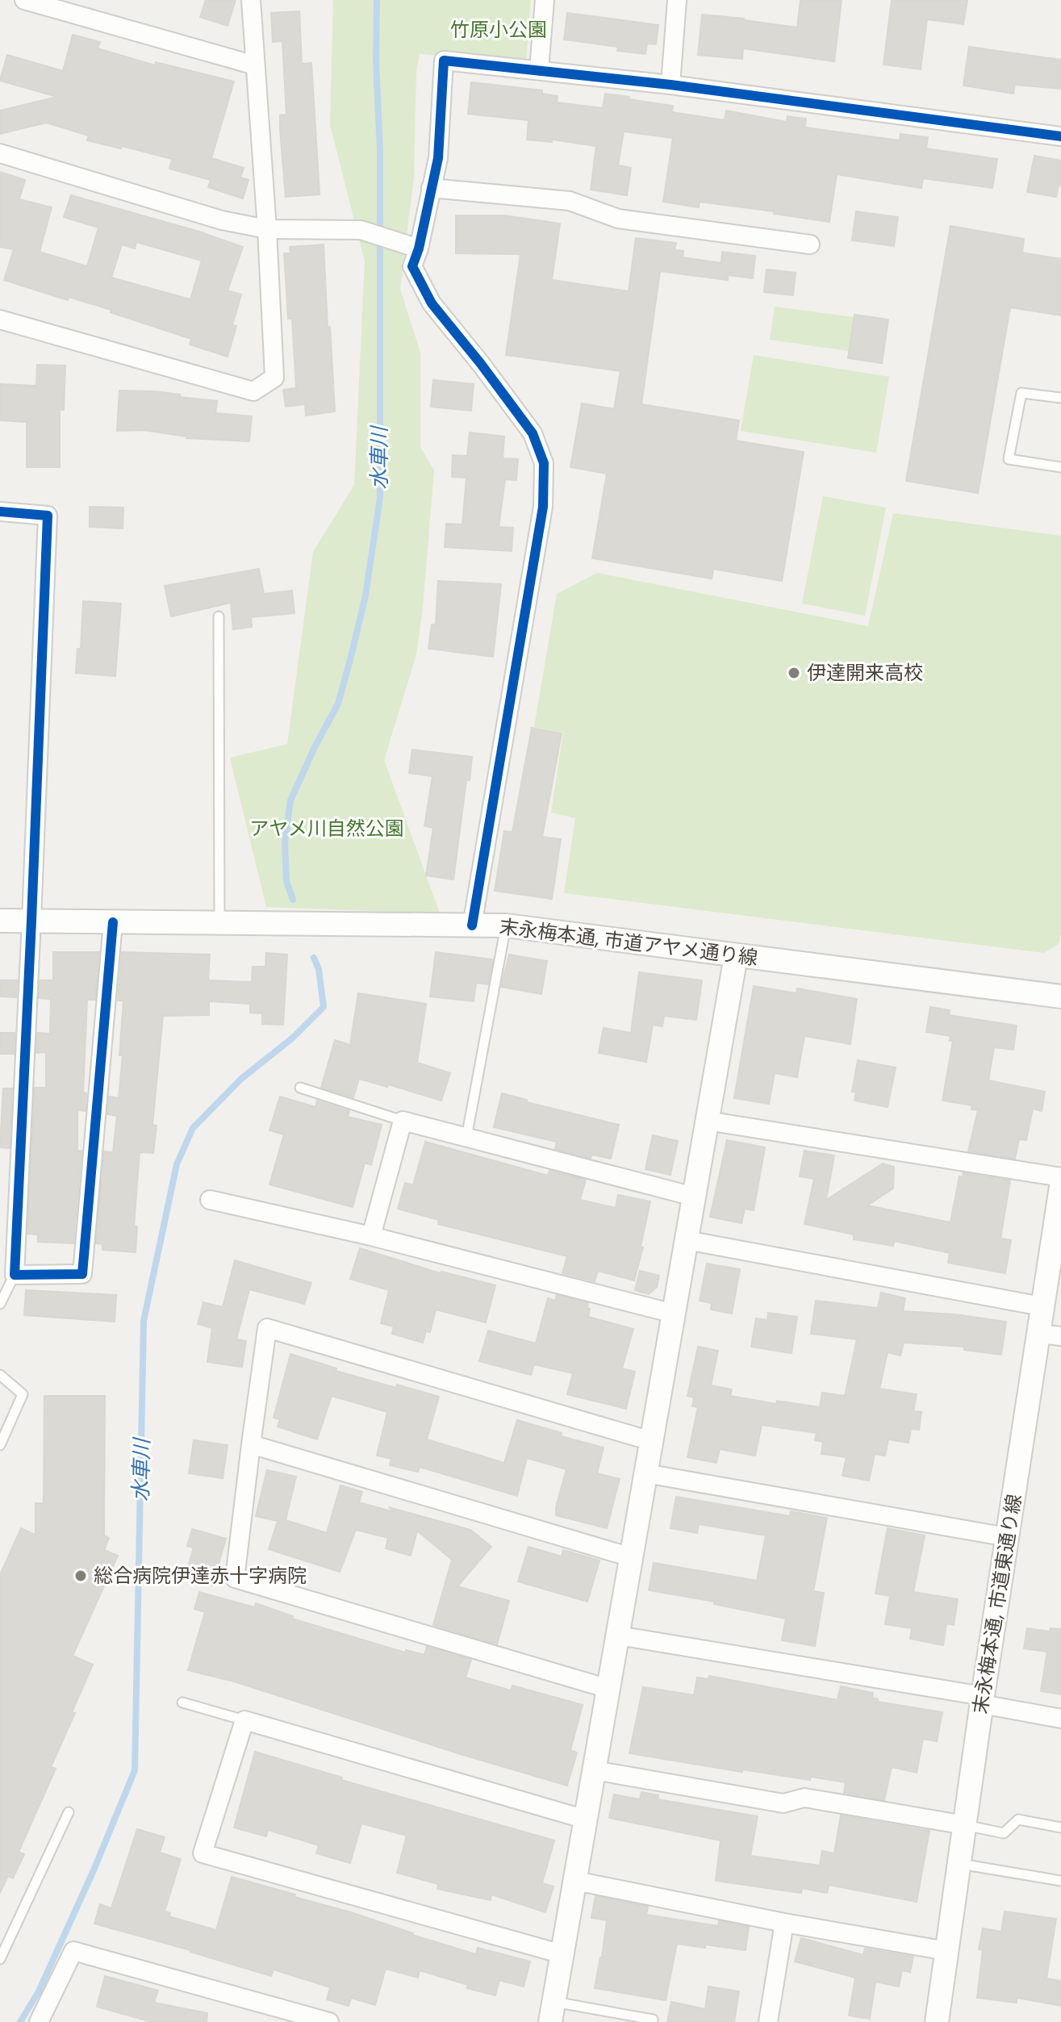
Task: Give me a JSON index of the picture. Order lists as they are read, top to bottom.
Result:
{
  "streets": {
    "street": ["末永梅本通, 市道アヤメ通り線", "末永梅本通, 市道東通り線"]
  },
  "water": ["水車川"],
  "parks": ["竹原小公園", "アヤメ川自然公園"],
  "places": ["伊達開来高校", "総合病院伊達赤十字病院"]
}
